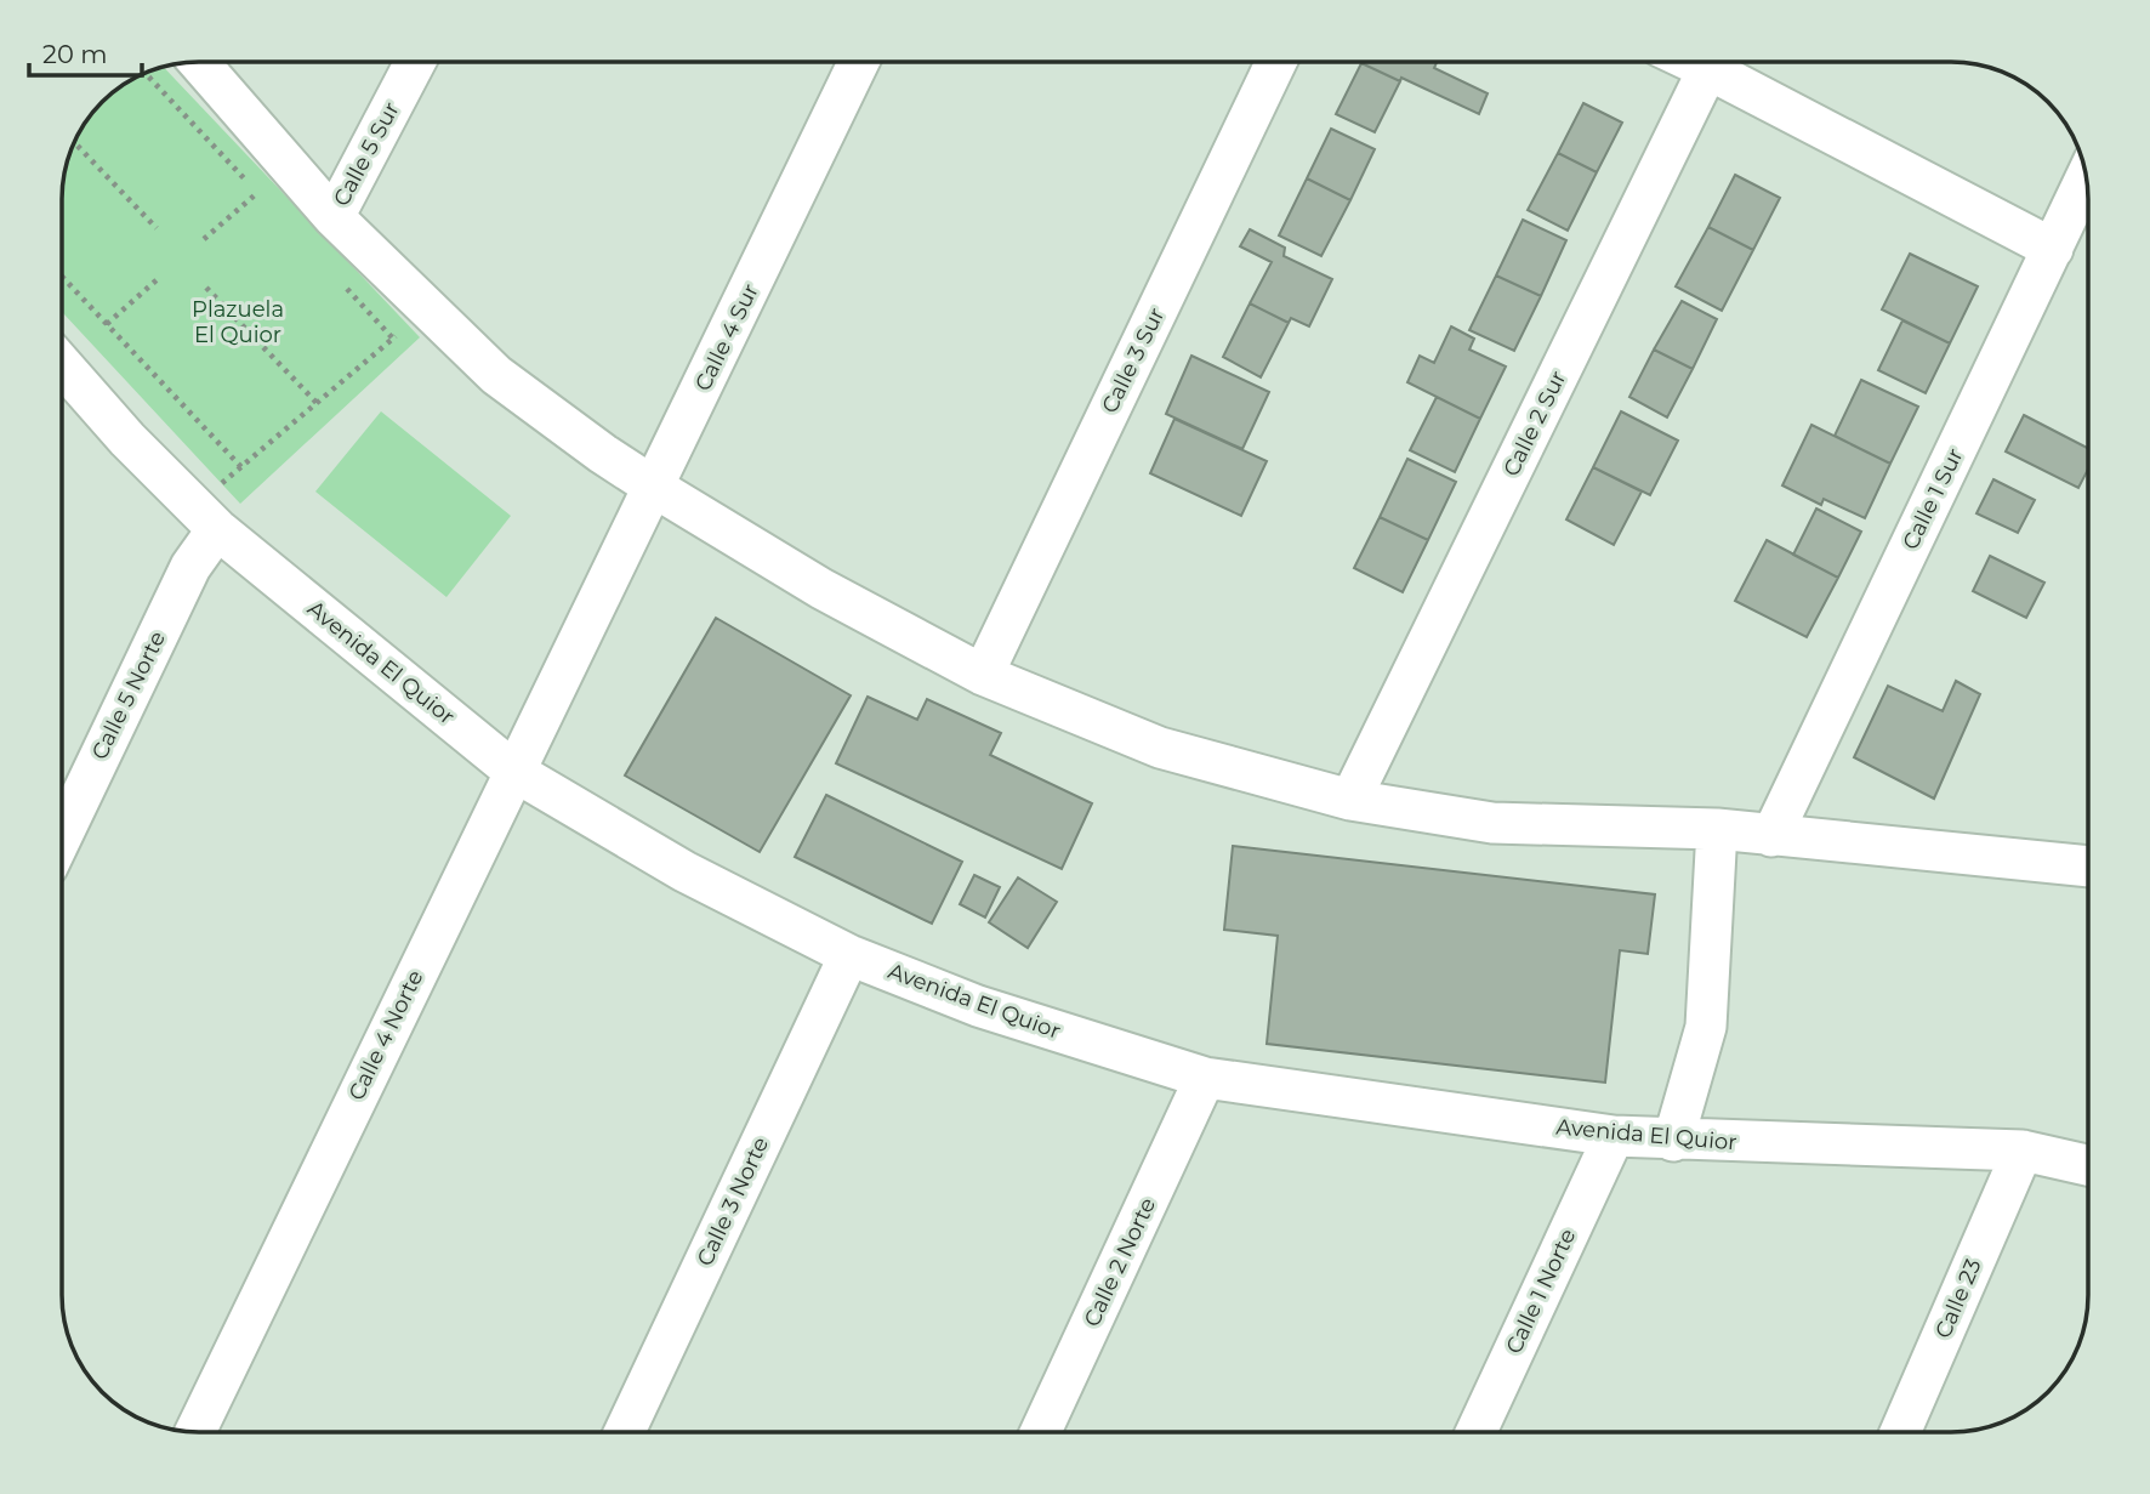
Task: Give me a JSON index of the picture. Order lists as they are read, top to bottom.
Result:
{
  "streets": {
    "street": [
      "Calle 5 Sur",
      "Calle 4 Sur",
      "Calle 3 Sur",
      "Calle 2 Sur",
      "Calle 1 Sur",
      "Avenida El Quior",
      "Calle 5 Norte",
      "Calle 4 Norte",
      "Calle 3 Norte",
      "Calle 2 Norte",
      "Calle 1 Norte",
      "Calle 23"
    ]
  },
  "crossings": [
    ["Calle 4 Sur", "Calle 4 Norte"],
    ["Avenida El Quior", "Calle 5 Norte"],
    ["Avenida El Quior", "Calle 4 Norte"],
    ["Avenida El Quior", "Calle 3 Norte"],
    ["Avenida El Quior", "Calle 2 Norte"],
    ["Avenida El Quior", "Calle 1 Norte"],
    ["Avenida El Quior", "Calle 23"]
  ],
  "parks": ["Plazuela El Quior"],
  "scale_bar": "20 m"
}
